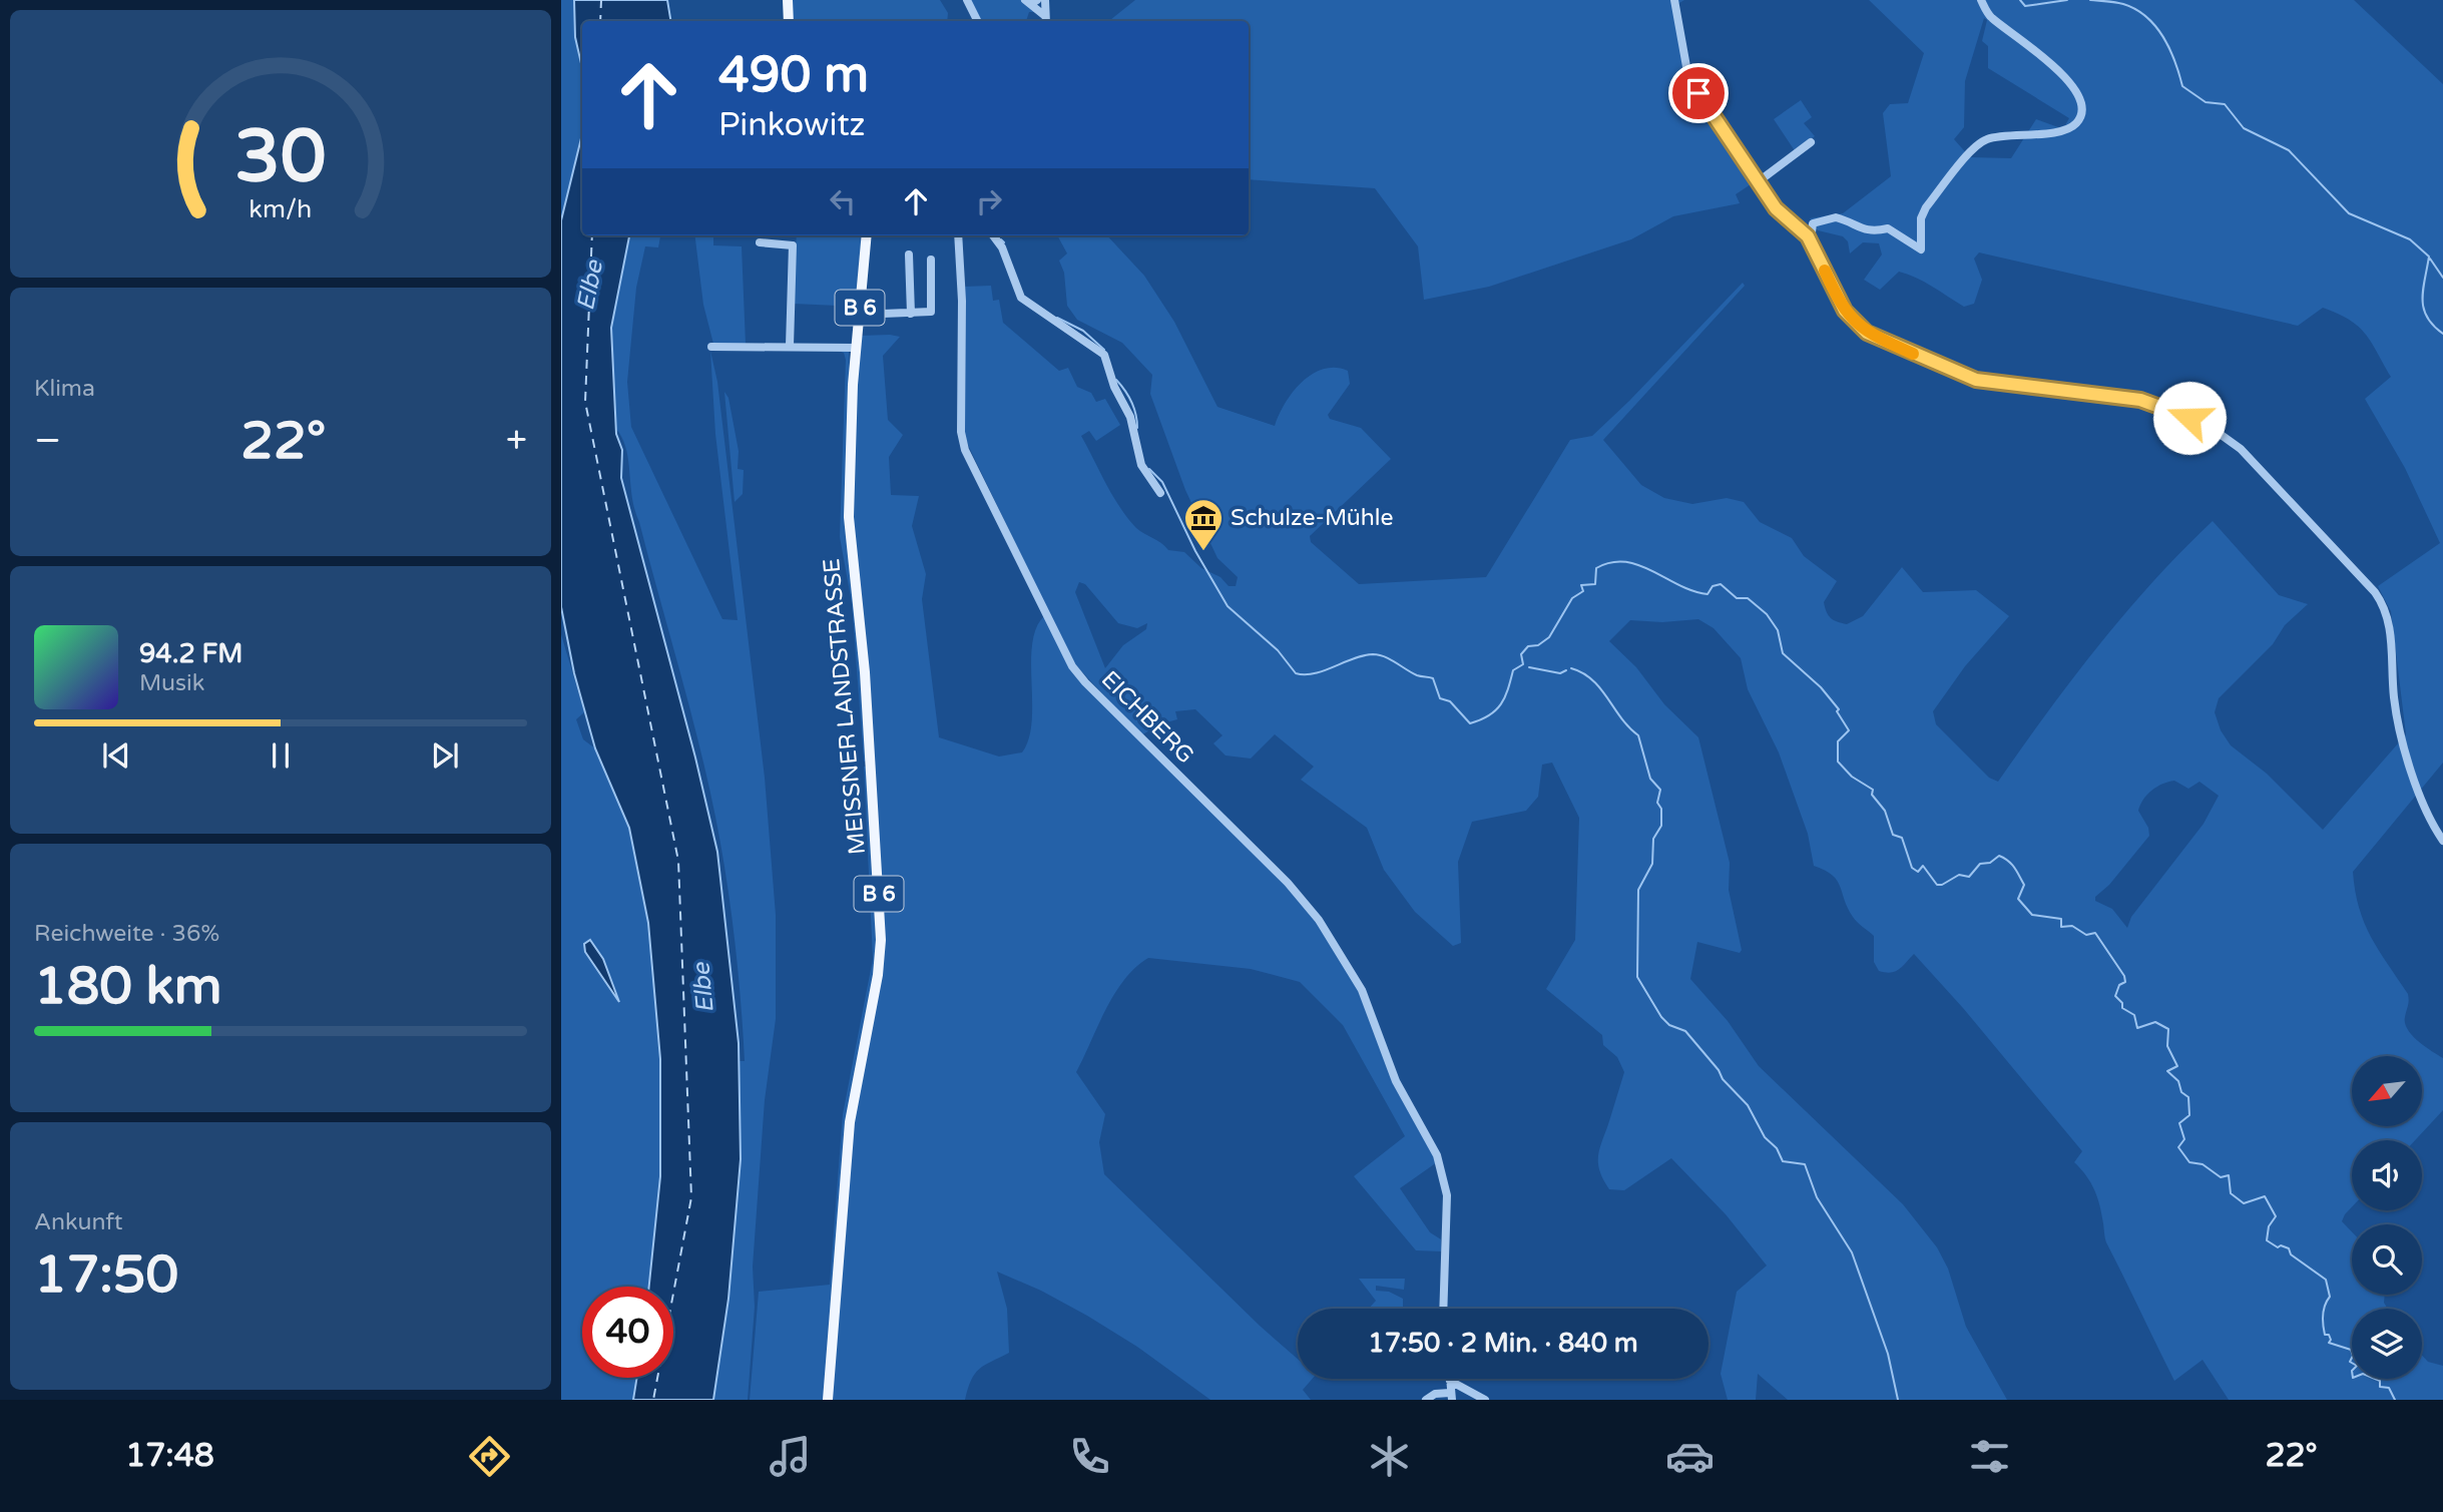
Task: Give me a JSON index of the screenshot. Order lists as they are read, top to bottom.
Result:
{
  "streets": {
    "main road": ["B 6", "MEISSNER LANDSTRASSE"],
    "street": ["EICHBERG"]
  },
  "crossings": [
    ["B 6", "MEISSNER LANDSTRASSE"]
  ],
  "water": ["Elbe"],
  "places": {
    "museum": ["Schulze-Mühle"]
  },
  "north": "bottom left",
  "page": {
    "turn": ["490 m", "Pinkowitz"],
    "tile": [
      "Klima",
      ["Reichweite · 36%", "180 km"],
      ["Ankunft", "17:50"]
    ],
    "heat": ["−", "22°", "+"],
    "song": ["94.2 FM", "Musik"],
    "limit": "40",
    "trip": "17:50 · 2 Min. · 840 m",
    "tabs": ["17:48", "22°"],
    "gauge": ["30", "km/h"]
  }
}
